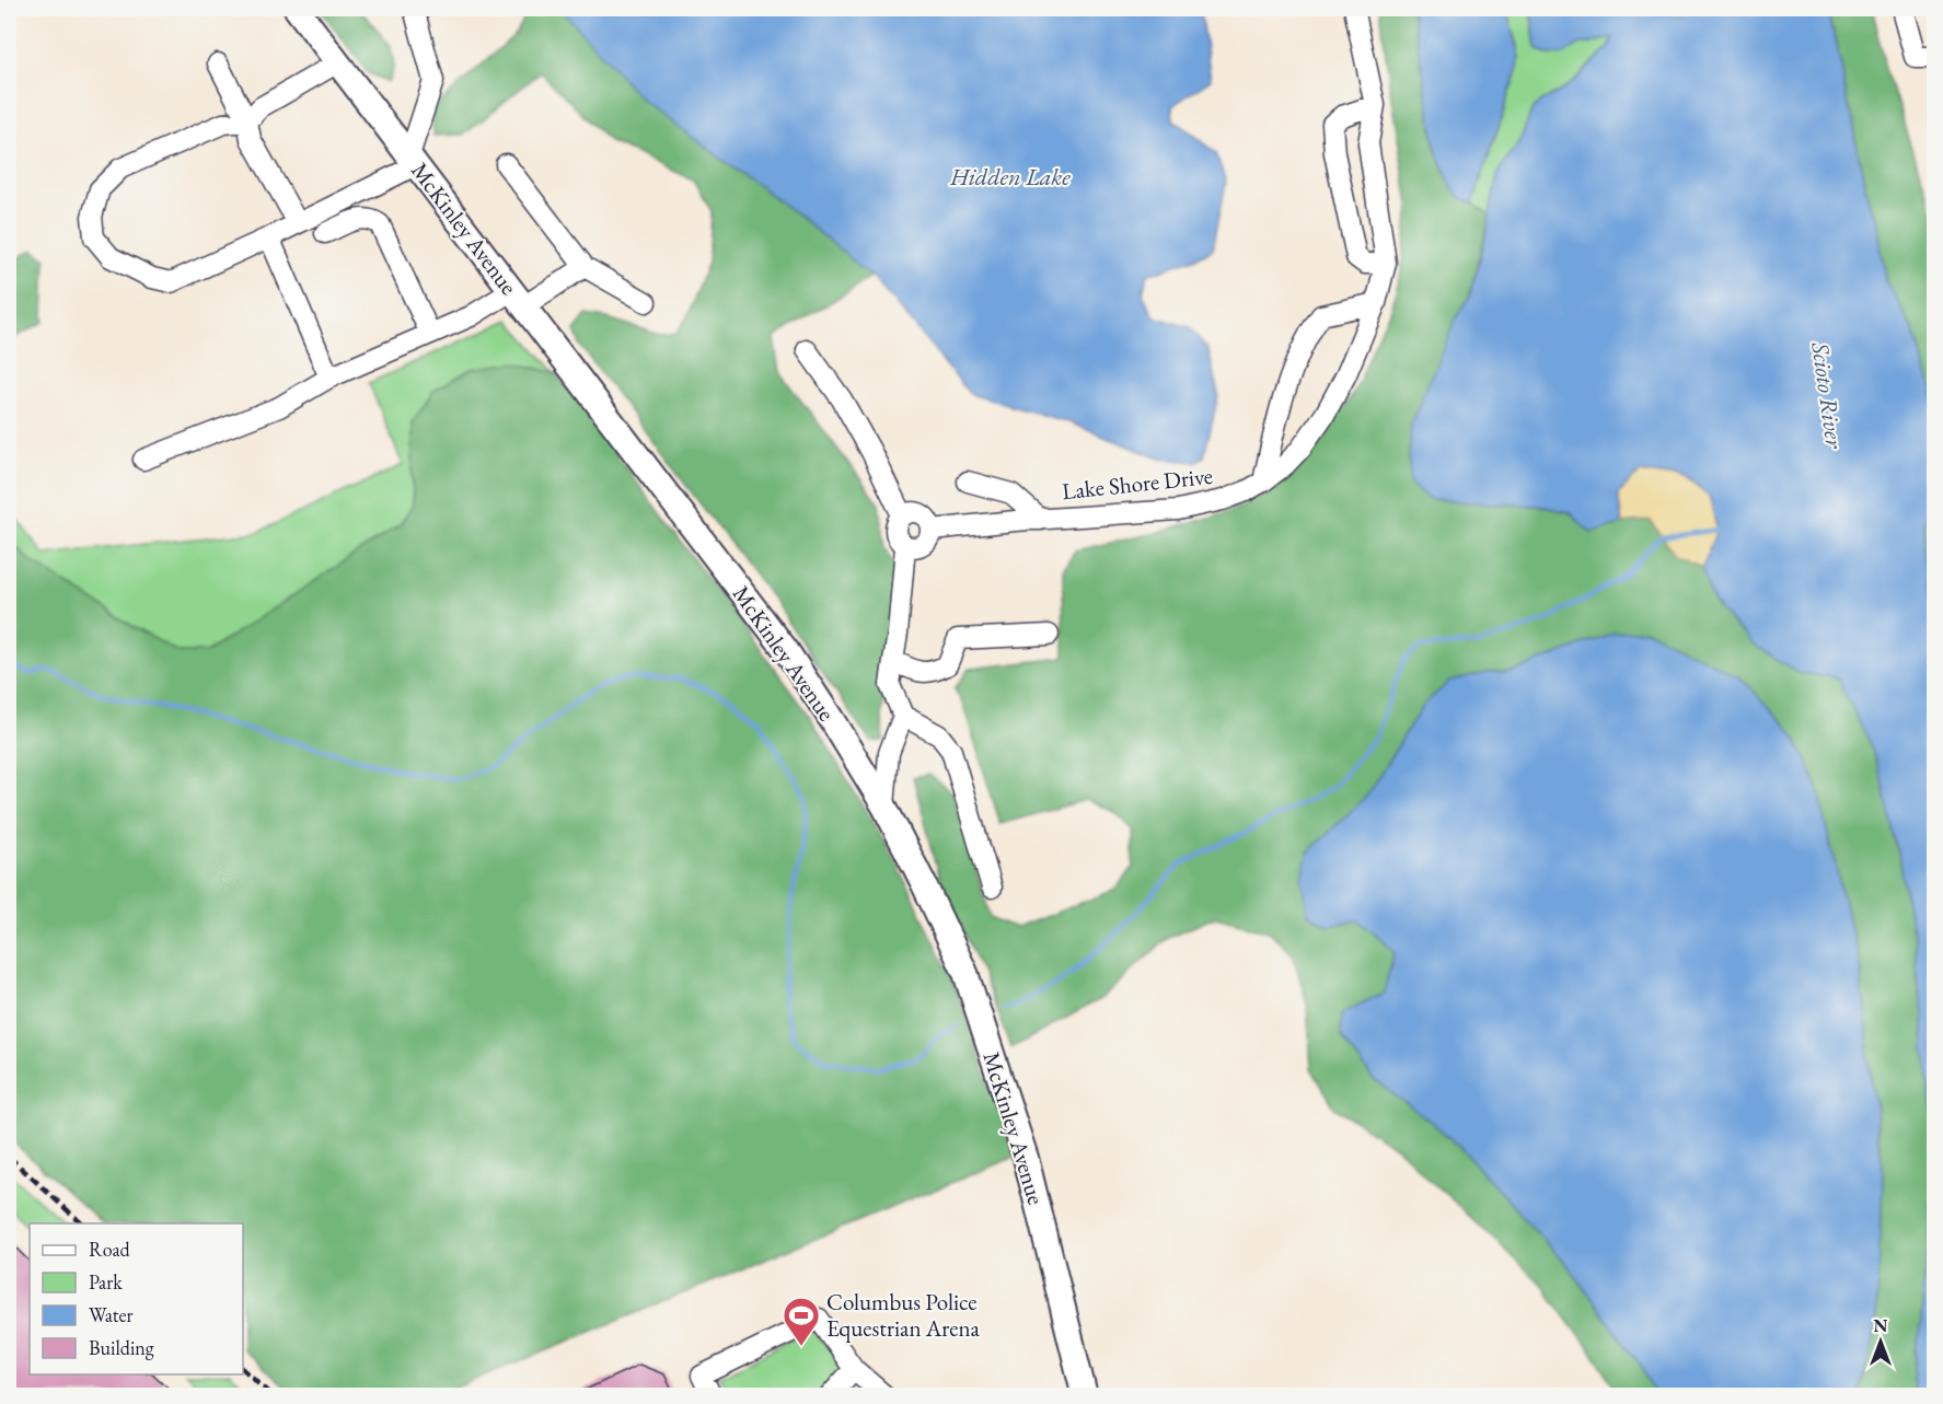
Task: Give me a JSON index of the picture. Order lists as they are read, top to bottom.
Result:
{
  "streets": {
    "main road": ["McKinley Avenue"],
    "street": ["Lake Shore Drive"]
  },
  "water": ["Hidden Lake", "Scioto River"],
  "places": {
    "sports": ["Columbus Police Equestrian Arena"]
  },
  "legend": [
    "Road",
    "Park",
    "Water",
    "Building"
  ],
  "north": "top"
}
